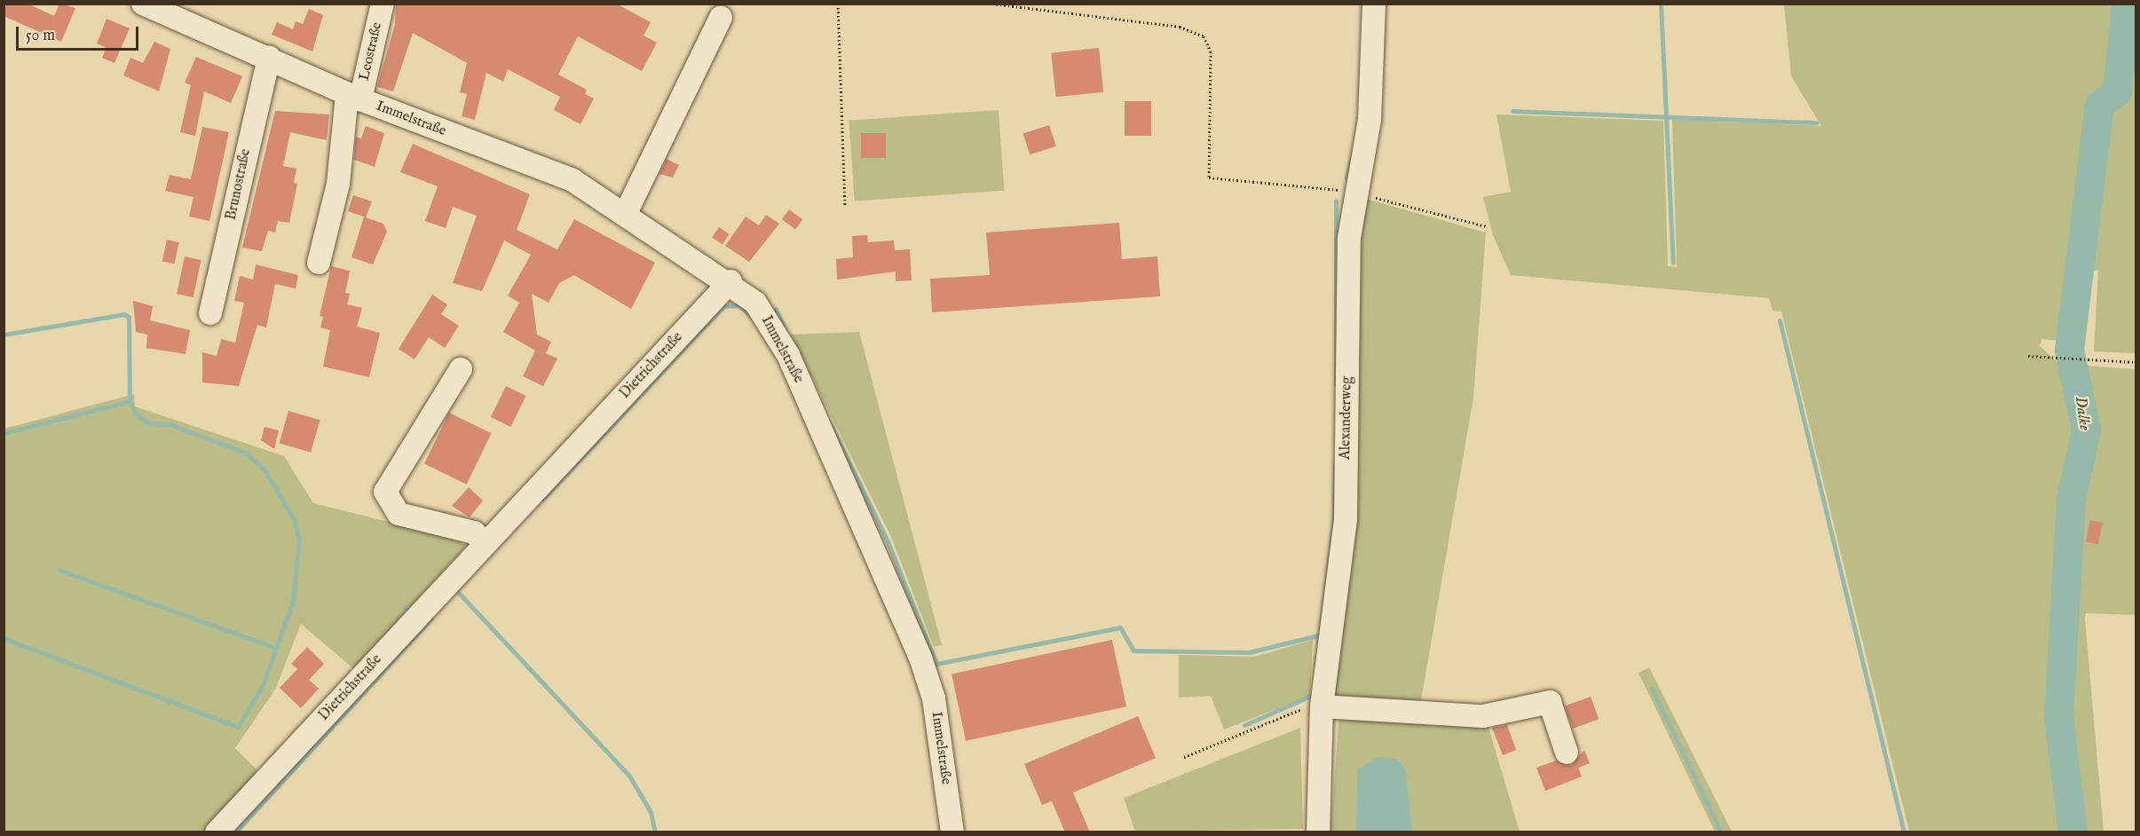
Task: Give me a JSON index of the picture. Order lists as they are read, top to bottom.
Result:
{
  "streets": {
    "street": [
      "Leostraße",
      "Immelstraße",
      "Brunostraße",
      "Dietrichstraße",
      "Alexanderweg"
    ]
  },
  "crossings": [
    ["Leostraße", "Immelstraße"],
    ["Immelstraße", "Brunostraße"],
    ["Immelstraße", "Dietrichstraße"]
  ],
  "water": ["Dalke"],
  "scale_bar": "50 m"
}
